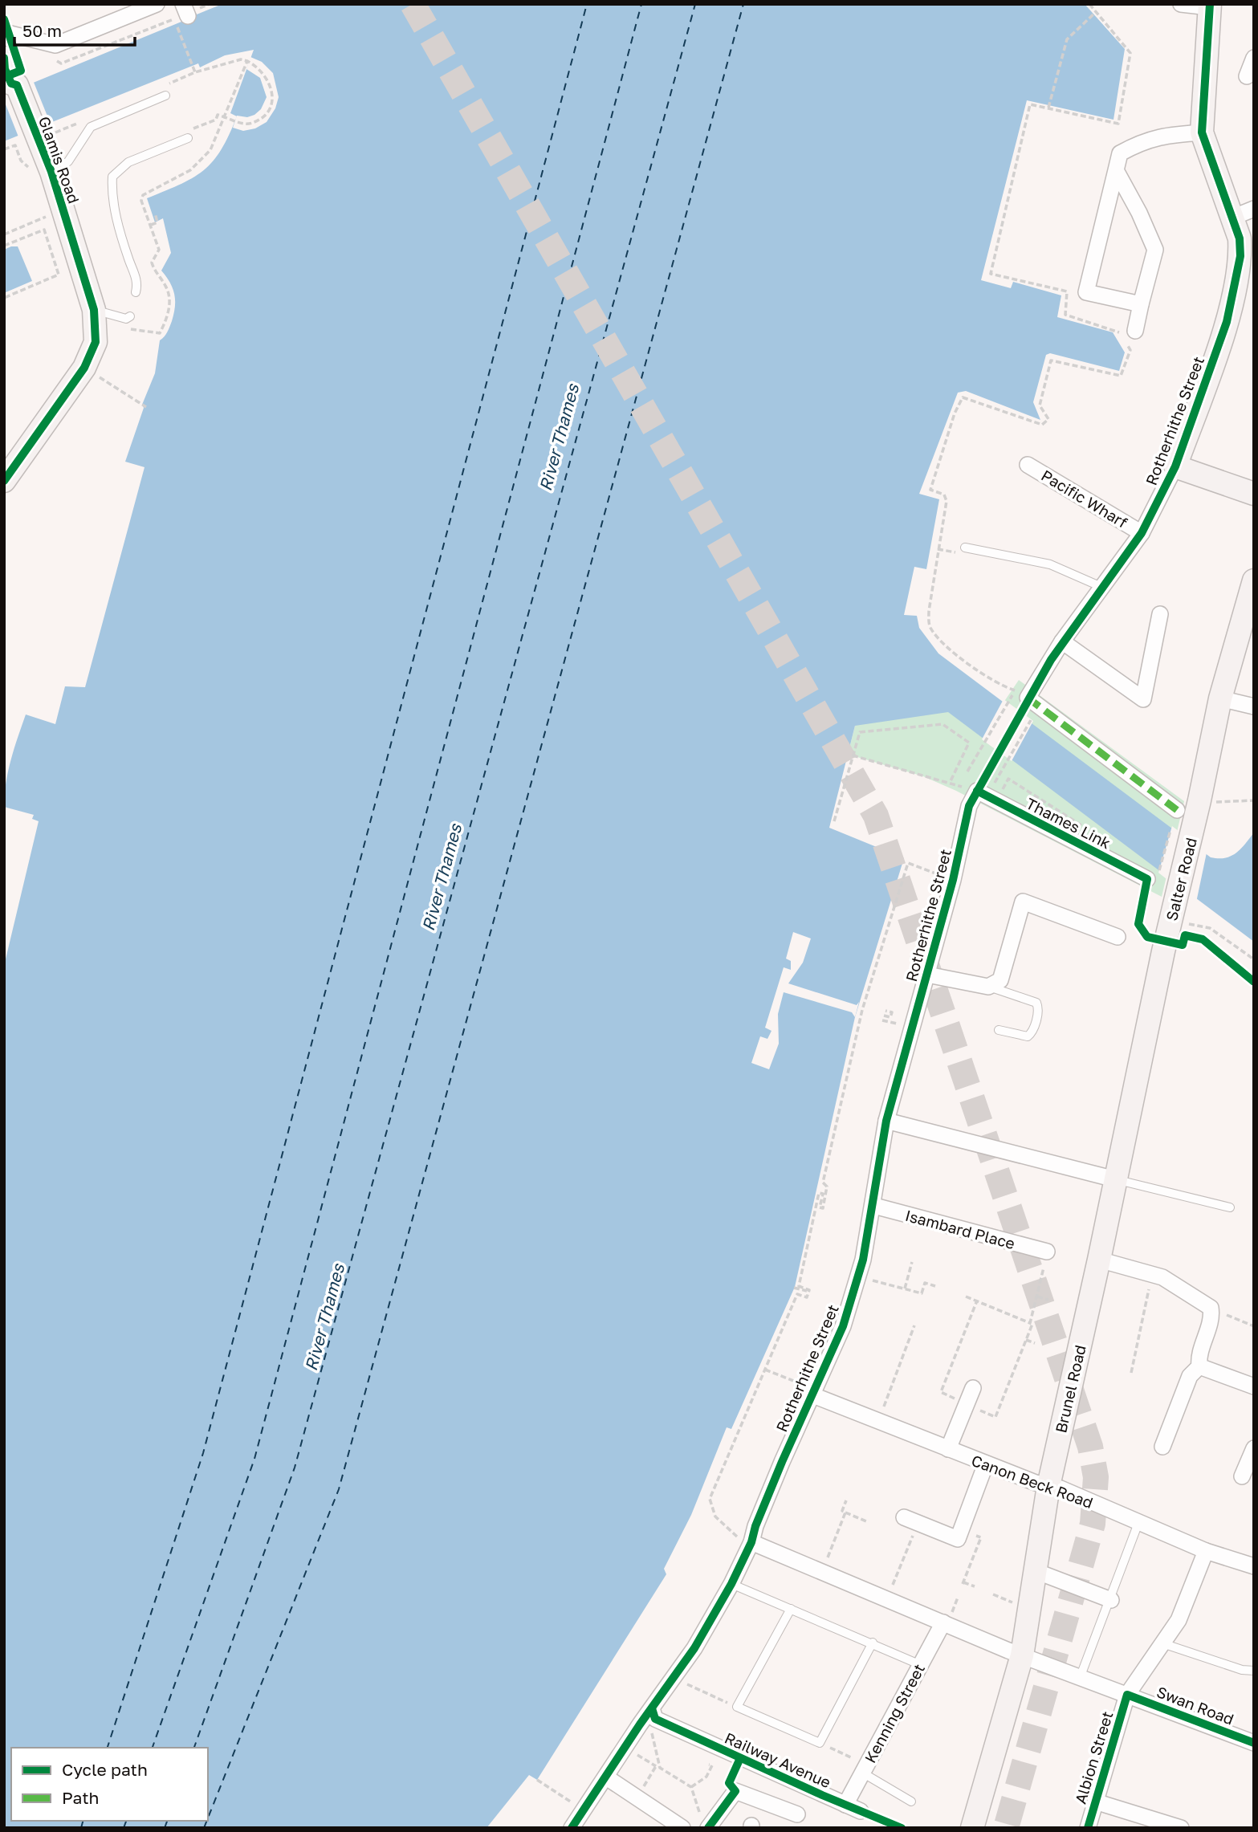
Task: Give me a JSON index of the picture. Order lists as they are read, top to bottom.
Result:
{
  "streets": {
    "main road": [
      "Glamis Road",
      "Rotherhithe Street",
      "Salter Road",
      "Brunel Road"
    ],
    "street": [
      "Pacific Wharf",
      "Thames Link",
      "Isambard Place",
      "Canon Beck Road",
      "Swan Road",
      "Kenning Street",
      "Albion Street",
      "Railway Avenue"
    ]
  },
  "crossings": [
    ["Rotherhithe Street", "Pacific Wharf"],
    ["Rotherhithe Street", "Thames Link"],
    ["Rotherhithe Street", "Isambard Place"],
    ["Rotherhithe Street", "Canon Beck Road"],
    ["Rotherhithe Street", "Swan Road"],
    ["Rotherhithe Street", "Railway Avenue"],
    ["Salter Road", "Brunel Road"],
    ["Brunel Road", "Canon Beck Road"],
    ["Brunel Road", "Swan Road"],
    ["Canon Beck Road", "Albion Street"],
    ["Swan Road", "Kenning Street"],
    ["Swan Road", "Albion Street"],
    ["Kenning Street", "Railway Avenue"]
  ],
  "water": ["River Thames"],
  "legend": ["Cycle path", "Path"],
  "scale_bar": "50 m"
}
